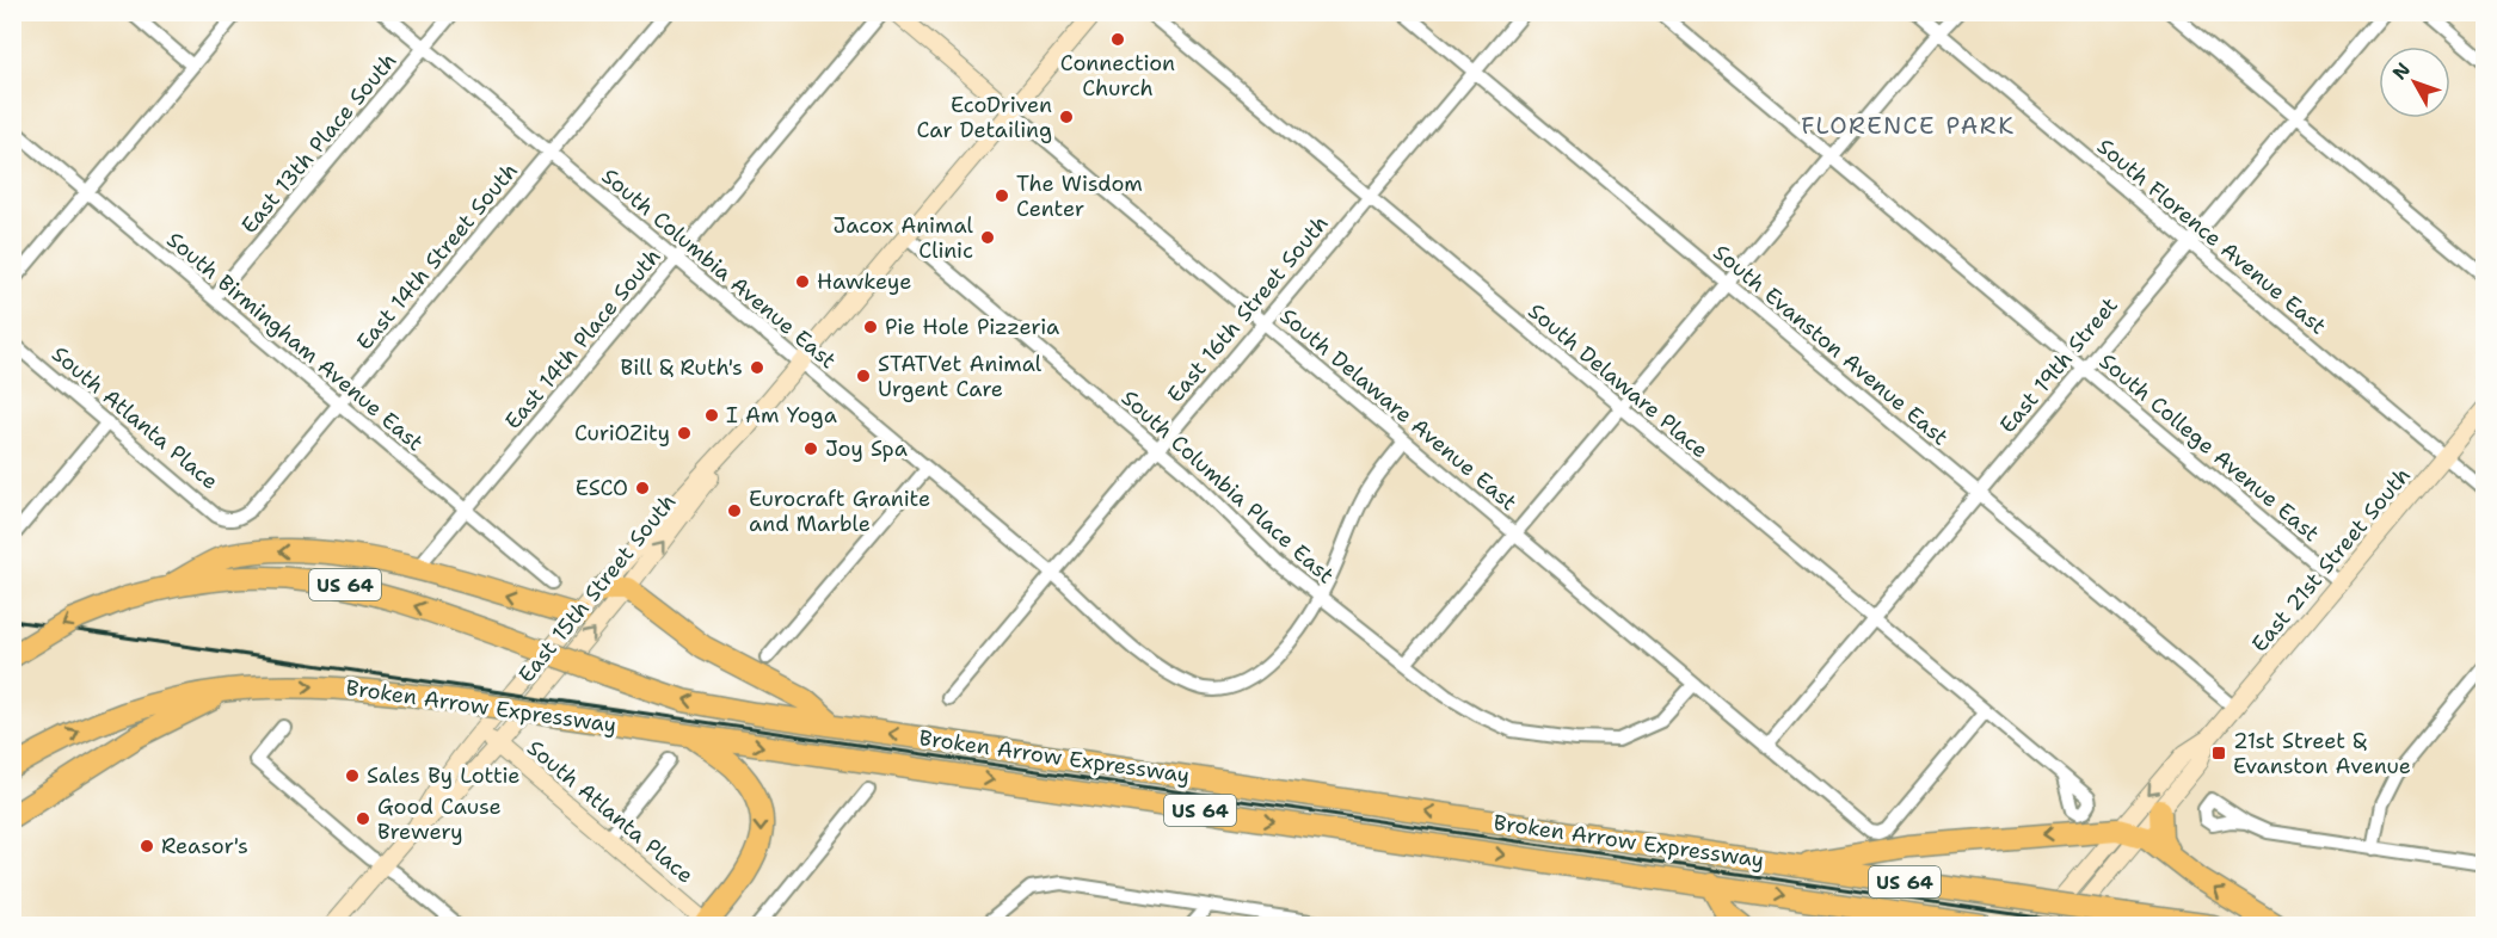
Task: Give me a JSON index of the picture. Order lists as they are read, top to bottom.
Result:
{
  "streets": {
    "highway": ["US 64", "Broken Arrow Expressway"],
    "main road": [
      "South Delaware Avenue East",
      "South Atlanta Place",
      "East 21st Street South",
      "East 15th Street South"
    ],
    "street": [
      "East 13th Place South",
      "South Florence Avenue East",
      "East 14th Street South",
      "South Columbia Avenue East",
      "East 16th Street South",
      "East 14th Place South",
      "South Birmingham Avenue East",
      "South Evanston Avenue East",
      "East 19th Street",
      "South Delaware Place",
      "South College Avenue East",
      "South Columbia Place East"
    ]
  },
  "crossings": [
    ["East 13th Place South", "South Columbia Avenue East"],
    ["East 13th Place South", "South Birmingham Avenue East"],
    ["South Florence Avenue East", "East 19th Street"],
    ["South Florence Avenue East", "East 21st Street South"],
    ["East 14th Street South", "South Columbia Avenue East"],
    ["East 14th Street South", "South Birmingham Avenue East"],
    ["East 14th Street South", "South Atlanta Place"],
    ["South Columbia Avenue East", "East 16th Street South"],
    ["South Columbia Avenue East", "East 14th Place South"],
    ["South Columbia Avenue East", "South Columbia Place East"],
    ["South Columbia Avenue East", "East 15th Street South"],
    ["East 16th Street South", "South Evanston Avenue East"],
    ["East 16th Street South", "South Delaware Place"],
    ["East 16th Street South", "South Delaware Avenue East"],
    ["East 16th Street South", "South Columbia Place East"],
    ["East 14th Place South", "South Birmingham Avenue East"],
    ["South Evanston Avenue East", "East 19th Street"],
    ["South Evanston Avenue East", "East 21st Street South"],
    ["East 19th Street", "South Delaware Place"],
    ["East 19th Street", "South Delaware Avenue East"],
    ["East 19th Street", "South College Avenue East"],
    ["South Delaware Place", "South Delaware Avenue East"],
    ["South Delaware Avenue East", "South Columbia Place East"],
    ["South Delaware Avenue East", "East 15th Street South"],
    ["South Atlanta Place", "East 15th Street South"],
    ["South College Avenue East", "East 21st Street South"],
    ["South Columbia Place East", "East 15th Street South"]
  ],
  "districts": ["FLORENCE PARK"],
  "places": {
    "other": [
      "Connection Church",
      "EcoDriven Car Detailing",
      "The Wisdom Center",
      "Jacox Animal Clinic",
      "Hawkeye",
      "Pie Hole Pizzeria",
      "Bill & Ruth's",
      "STATVet Animal Urgent Care",
      "I Am Yoga",
      "CuriOZity",
      "Joy Spa",
      "ESCO",
      "Eurocraft Granite and Marble",
      "Sales By Lottie",
      "Good Cause Brewery",
      "Reasor's"
    ],
    "transit": ["21st Street & Evanston Avenue"]
  },
  "north": "top left"
}
